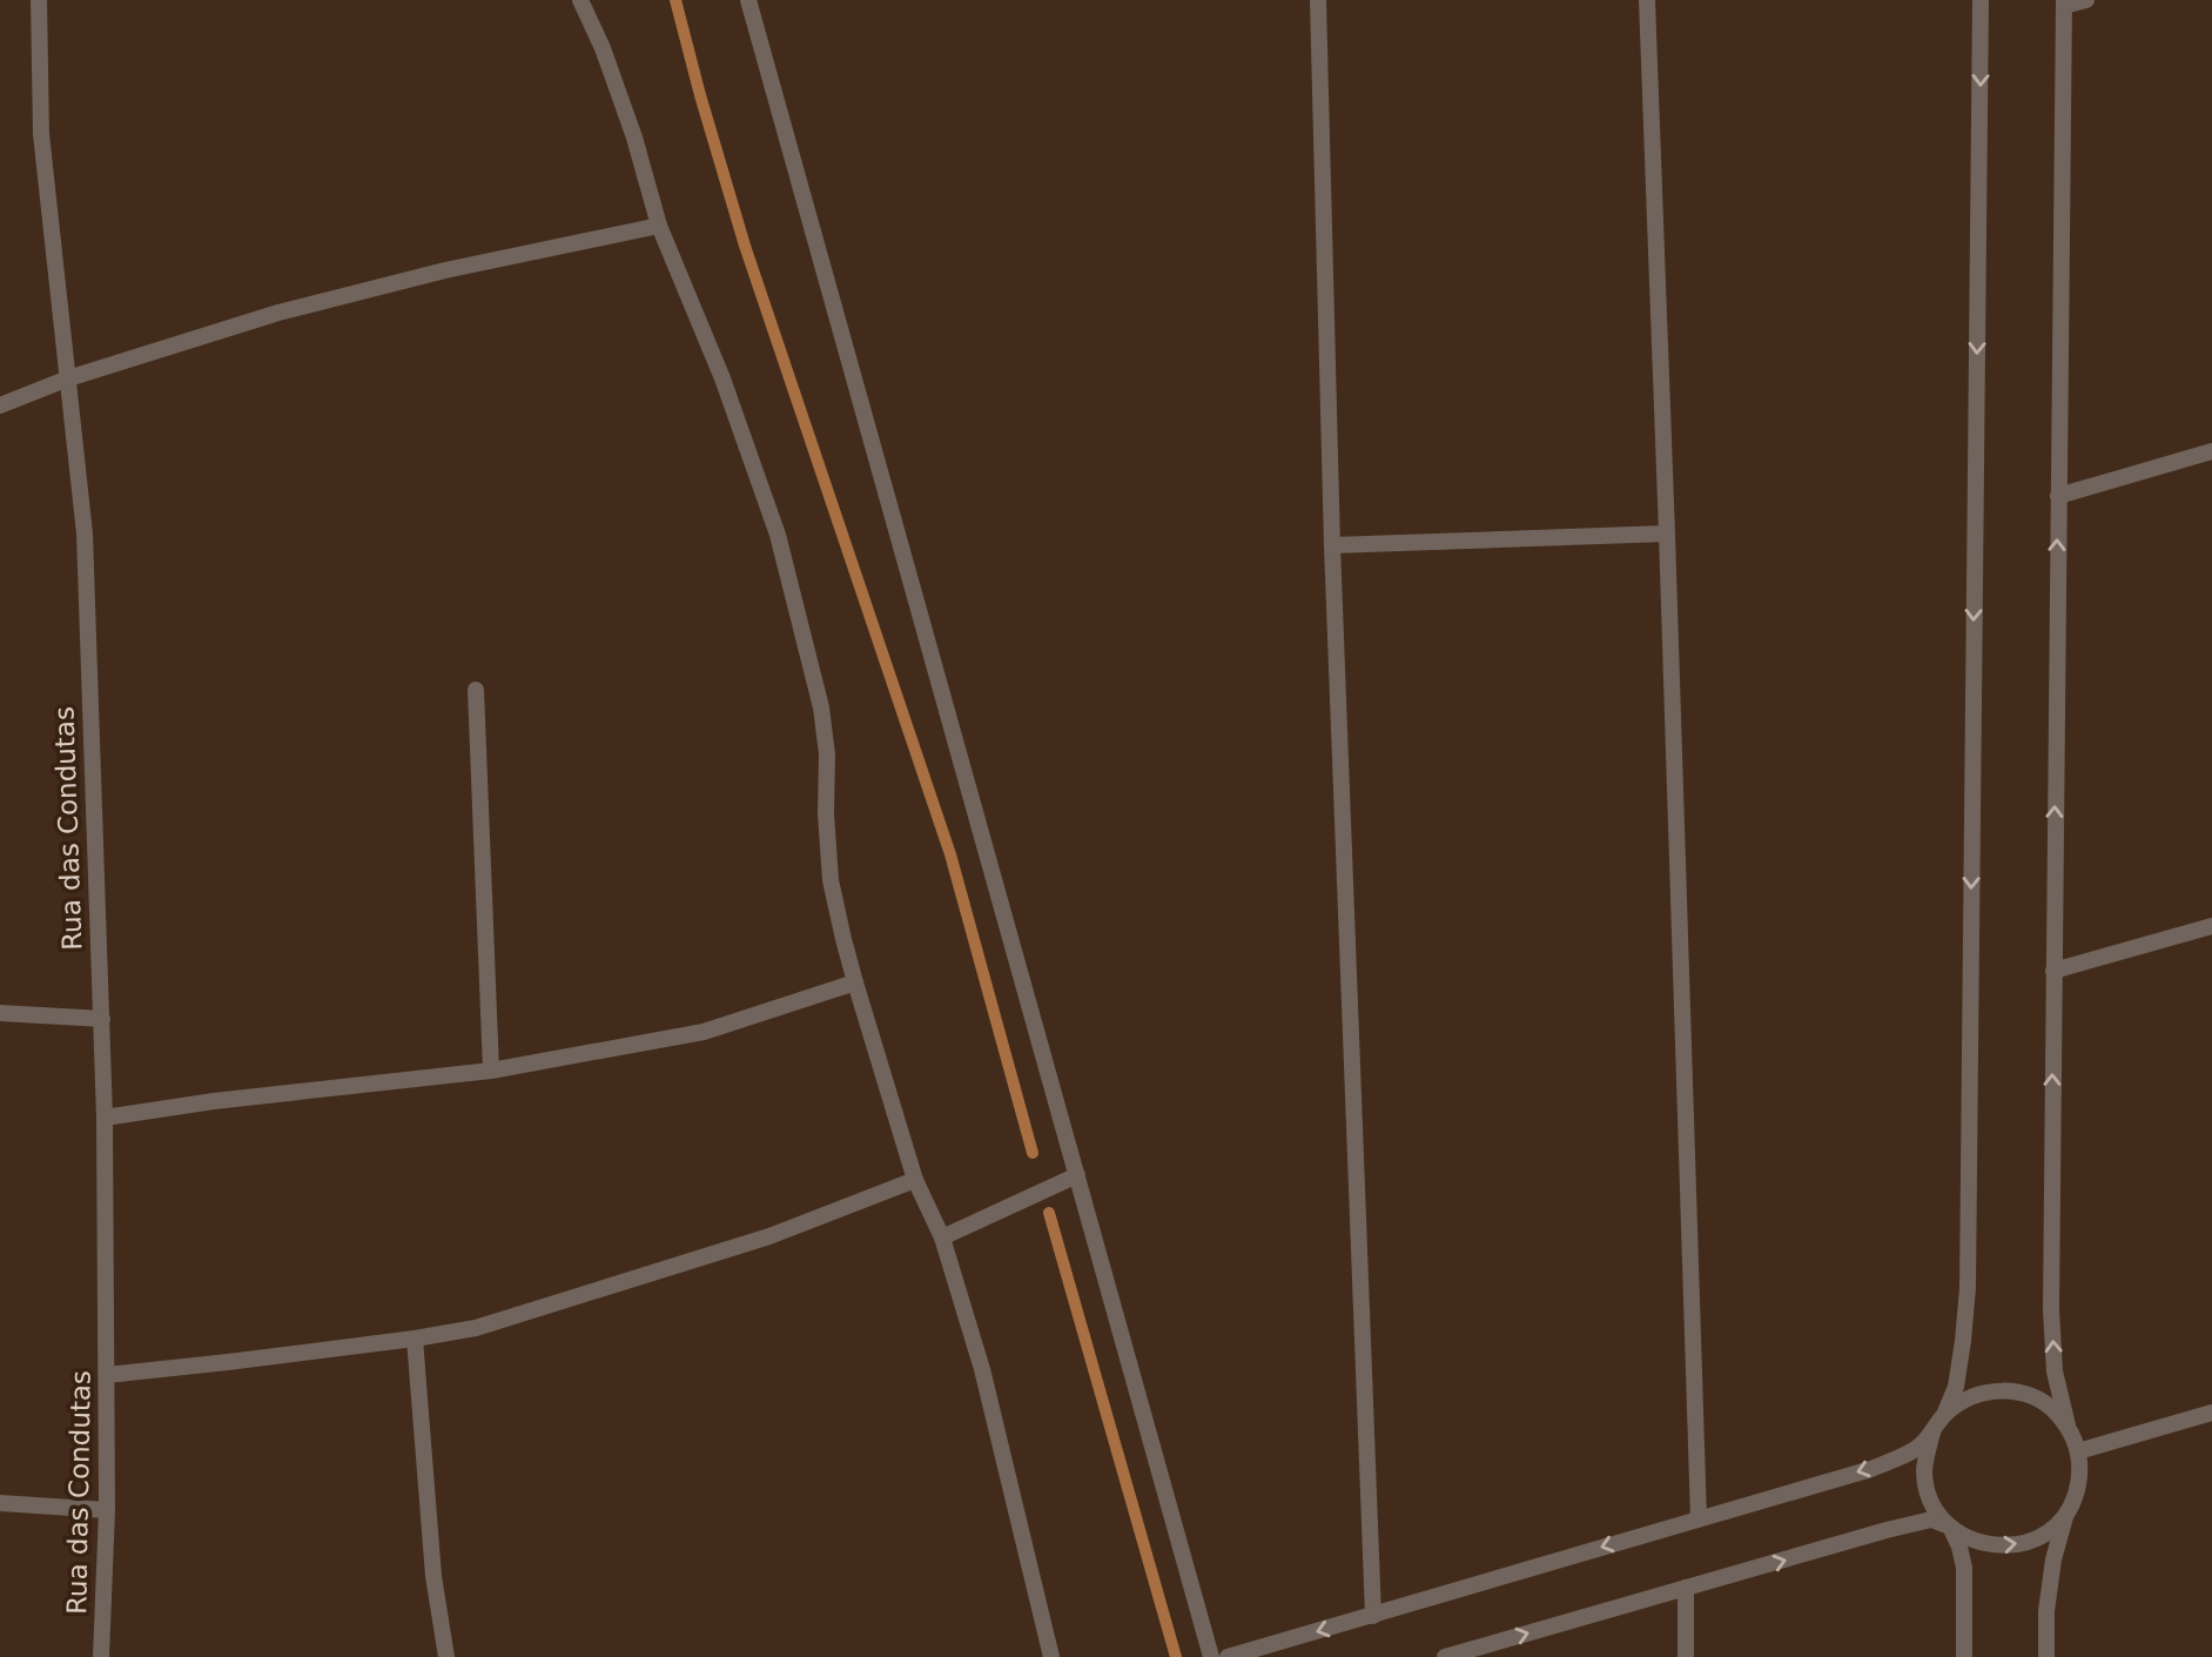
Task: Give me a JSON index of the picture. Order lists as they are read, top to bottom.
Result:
{
  "streets": {
    "street": ["Rua das Condutas"]
  }
}
